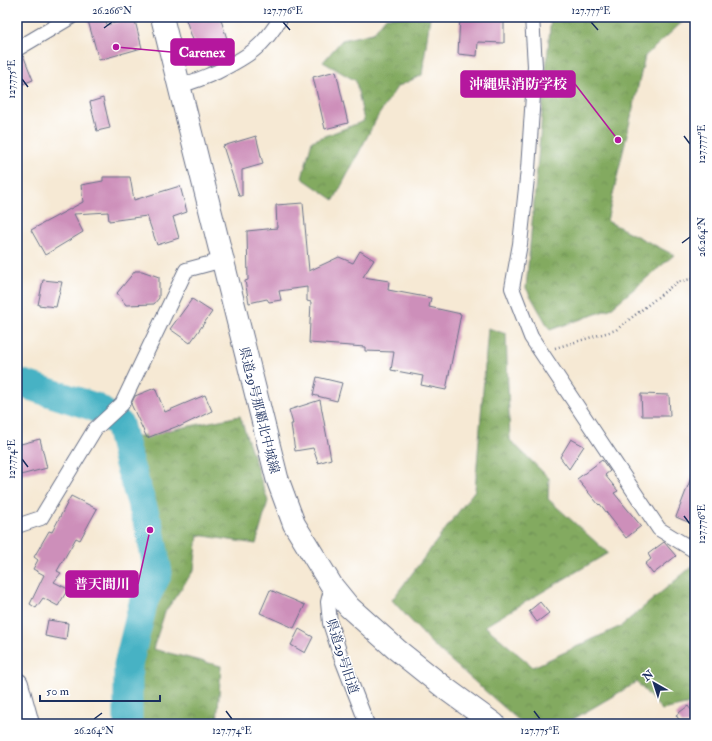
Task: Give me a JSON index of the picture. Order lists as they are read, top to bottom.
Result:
{
  "streets": {
    "main road": ["県道29号那覇北中城線"],
    "street": ["県道29号旧道"]
  },
  "crossings": [
    ["県道29号那覇北中城線", "県道29号旧道"]
  ],
  "places": ["Carenex", "沖縄県消防学校", "普天間川"],
  "scale_bar": "50 m",
  "north": "top left",
  "coordinates": [
    "26.266°N",
    "127.776°E",
    "127.777°E",
    "127.775°E",
    "26.264°N",
    "127.774°E"
  ]
}
